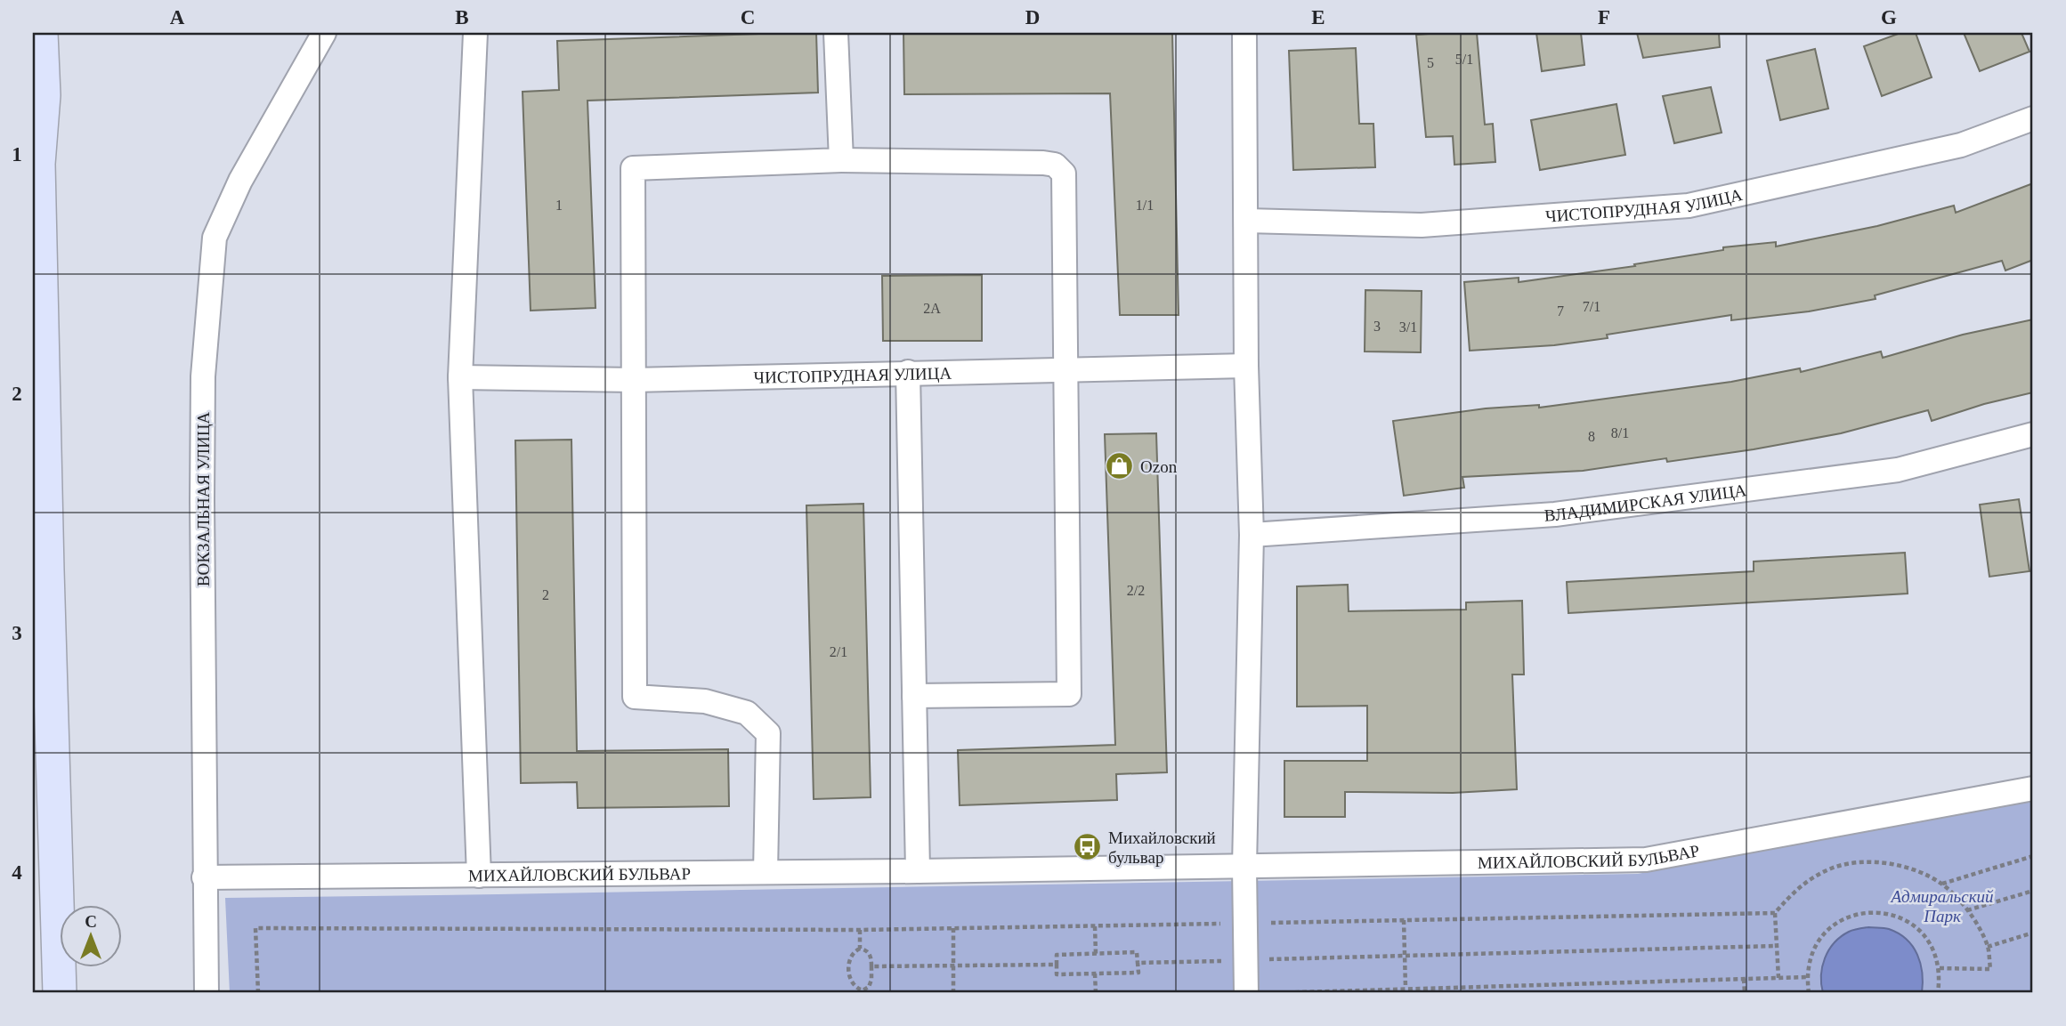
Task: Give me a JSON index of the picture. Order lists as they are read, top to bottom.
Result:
{
  "streets": {
    "street": [
      "ЧИСТОПРУДНАЯ УЛИЦА",
      "ВОКЗАЛЬНАЯ УЛИЦА",
      "ВЛАДИМИРСКАЯ УЛИЦА",
      "МИХАЙЛОВСКИЙ БУЛЬВАР"
    ]
  },
  "crossings": [
    ["ВОКЗАЛЬНАЯ УЛИЦА", "МИХАЙЛОВСКИЙ БУЛЬВАР"]
  ],
  "parks": ["Адмиральский Парк"],
  "places": {
    "shop": ["Ozon"],
    "bus stop": ["Михайловский бульвар"]
  },
  "house_numbers": [
    "5/1",
    "5",
    "1",
    "1/1",
    "7/1",
    "2А",
    "7",
    "3",
    "3/1",
    "8/1",
    "8",
    "2/2",
    "2",
    "2/1"
  ],
  "north": "top",
  "grid": {
    "columns": [
      "A",
      "B",
      "C",
      "D",
      "E",
      "F",
      "G"
    ],
    "rows": [
      "1",
      "2",
      "3",
      "4"
    ]
  }
}
